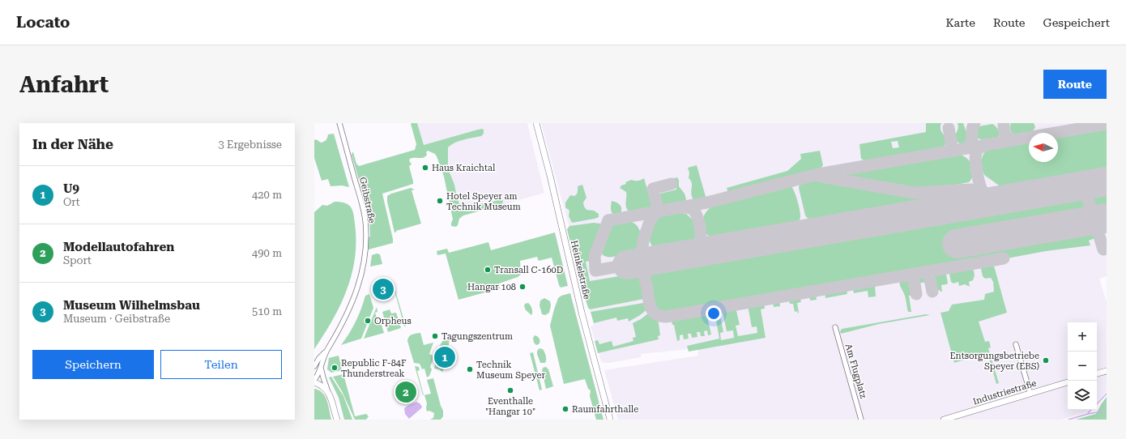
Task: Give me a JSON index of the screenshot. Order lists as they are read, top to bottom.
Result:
{
  "streets": {
    "street": [
      "Geibstraße",
      "Heinkelstraße",
      "Am Flugplatz",
      "Industriestraße"
    ]
  },
  "places": [
    "Haus Kraichtal",
    "Hotel Speyer am Technik Museum",
    "Transall C-160D",
    "Hangar 108",
    "Orpheus",
    "Tagungszentrum",
    "Entsorgungsbetriebe Speyer (EBS)",
    "Republic F-84F Thunderstreak",
    "Technik Museum Speyer",
    "Eventhalle \"Hangar 10\"",
    "Raumfahrthalle"
  ],
  "north": "left",
  "page": {
    "header": "Locato",
    "nav": ["Karte", "Route", "Gespeichert"],
    "buttons": [
      "Route",
      ["Speichern", "Teilen"]
    ],
    "title": "Anfahrt",
    "heading": ["In der Nähe", "3 Ergebnisse"],
    "list": [
      {
        "mark": "1",
        "name": "U9",
        "note": "Ort",
        "value": "420 m"
      },
      {
        "mark": "2",
        "name": "Modellautofahren",
        "note": "Sport",
        "value": "490 m"
      },
      {
        "mark": "3",
        "name": "Museum Wilhelmsbau",
        "note": "Museum · Geibstraße",
        "value": "510 m"
      }
    ],
    "pins": ["3", "1", "2"],
    "map_buttons": ["+", "−"]
  }
}
